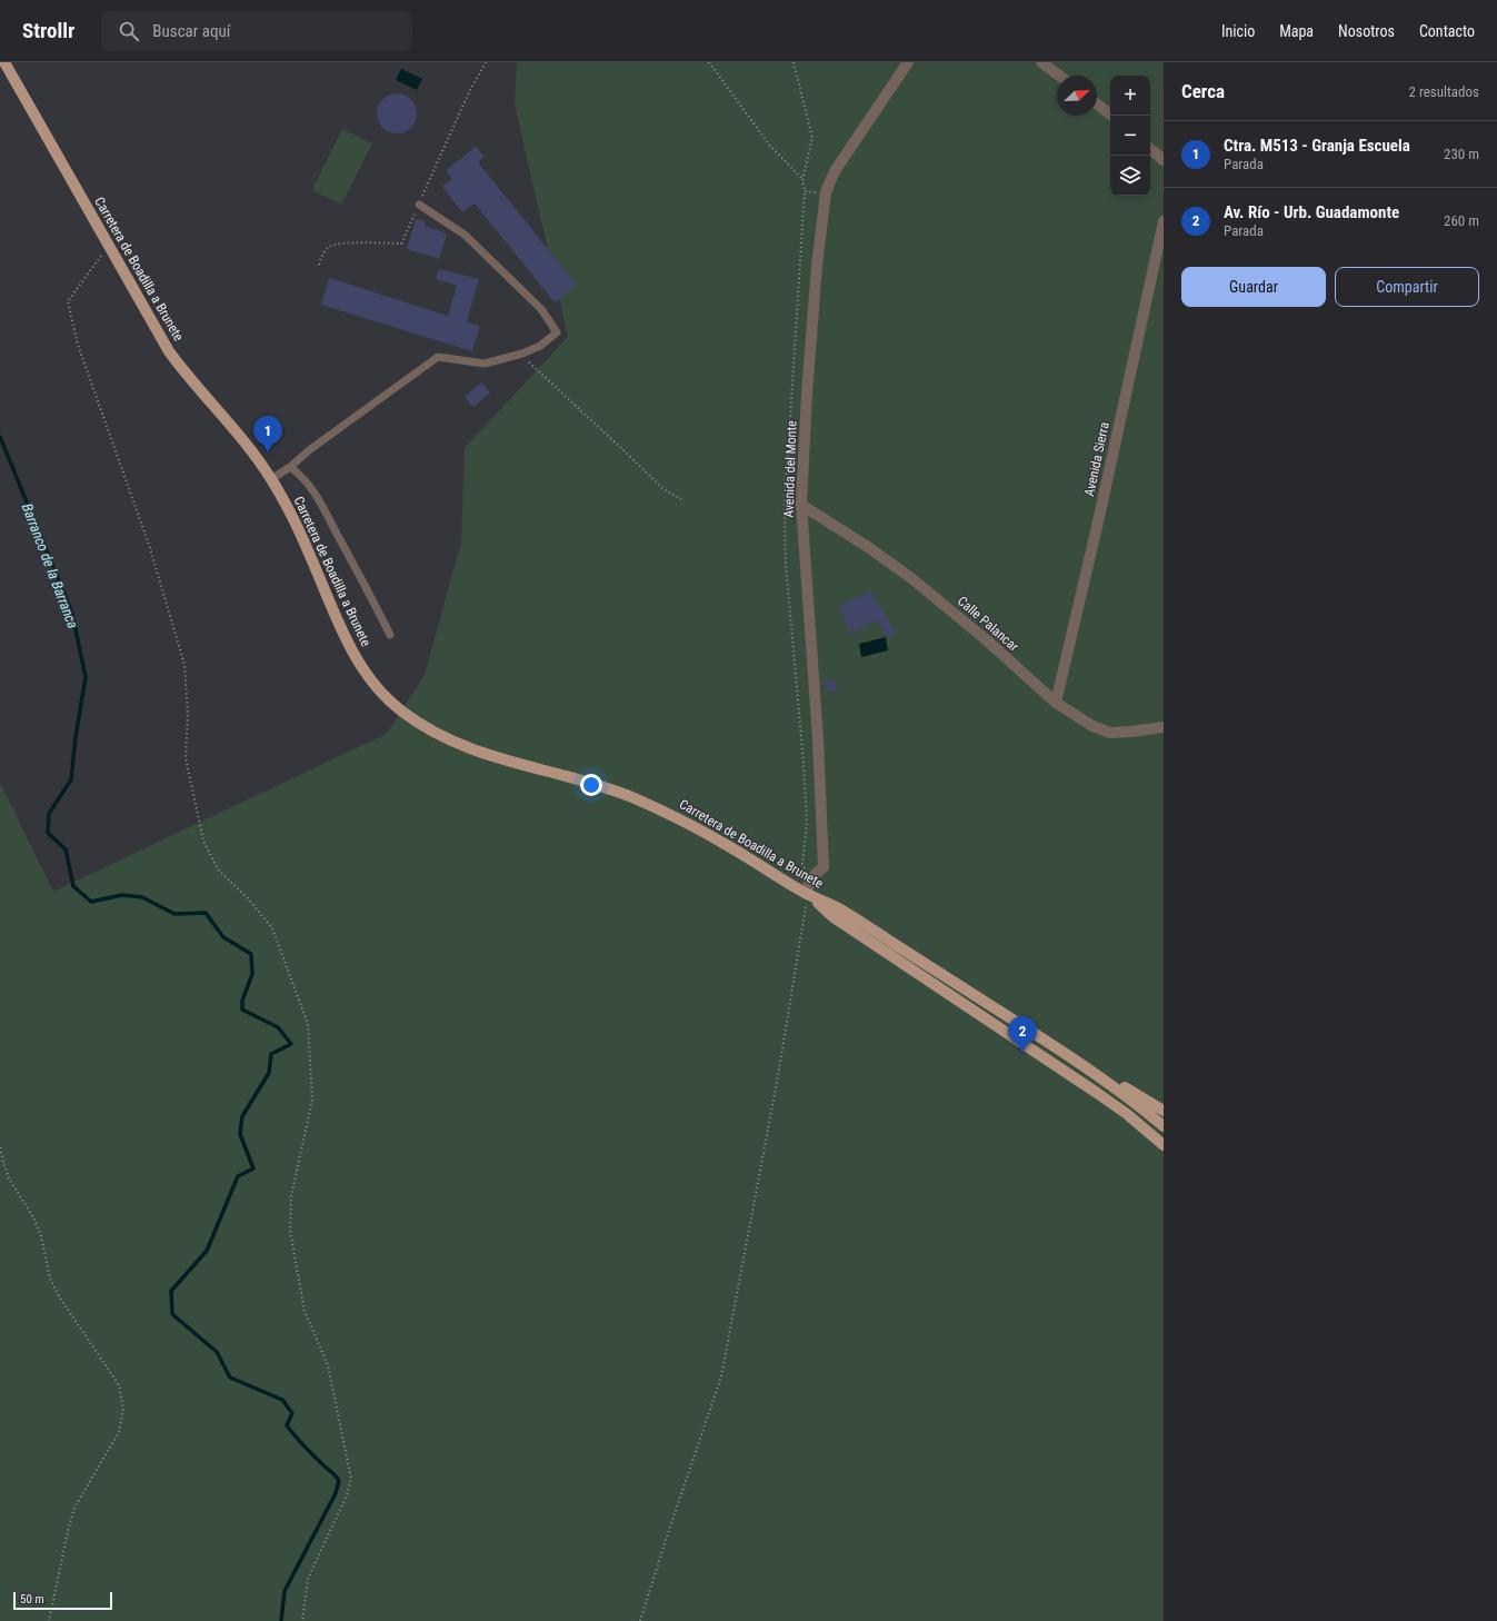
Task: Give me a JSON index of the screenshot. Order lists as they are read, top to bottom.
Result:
{
  "streets": {
    "main road": ["Carretera de Boadilla a Brunete"],
    "street": ["Avenida Sierra", "Avenida del Monte", "Calle Palancar"]
  },
  "crossings": [
    ["Carretera de Boadilla a Brunete", "Avenida del Monte"],
    ["Avenida Sierra", "Calle Palancar"],
    ["Avenida del Monte", "Calle Palancar"]
  ],
  "water": ["Barranco de la Barranca"],
  "scale_bar": "50 m",
  "north": "top right",
  "page": {
    "header": "Strollr",
    "search": "Buscar aquí",
    "nav": [
      "Inicio",
      "Mapa",
      "Nosotros",
      "Contacto"
    ],
    "heading": ["Cerca", "2 resultados"],
    "map_buttons": ["+", "−"],
    "list": [
      {
        "mark": "1",
        "name": "Ctra. M513 - Granja Escuela",
        "note": "Parada",
        "value": "230 m"
      },
      {
        "mark": "2",
        "name": "Av. Río - Urb. Guadamonte",
        "note": "Parada",
        "value": "260 m"
      }
    ],
    "buttons": ["Guardar", "Compartir"],
    "pins": ["1", "2"],
    "scale": "50 m"
  }
}
